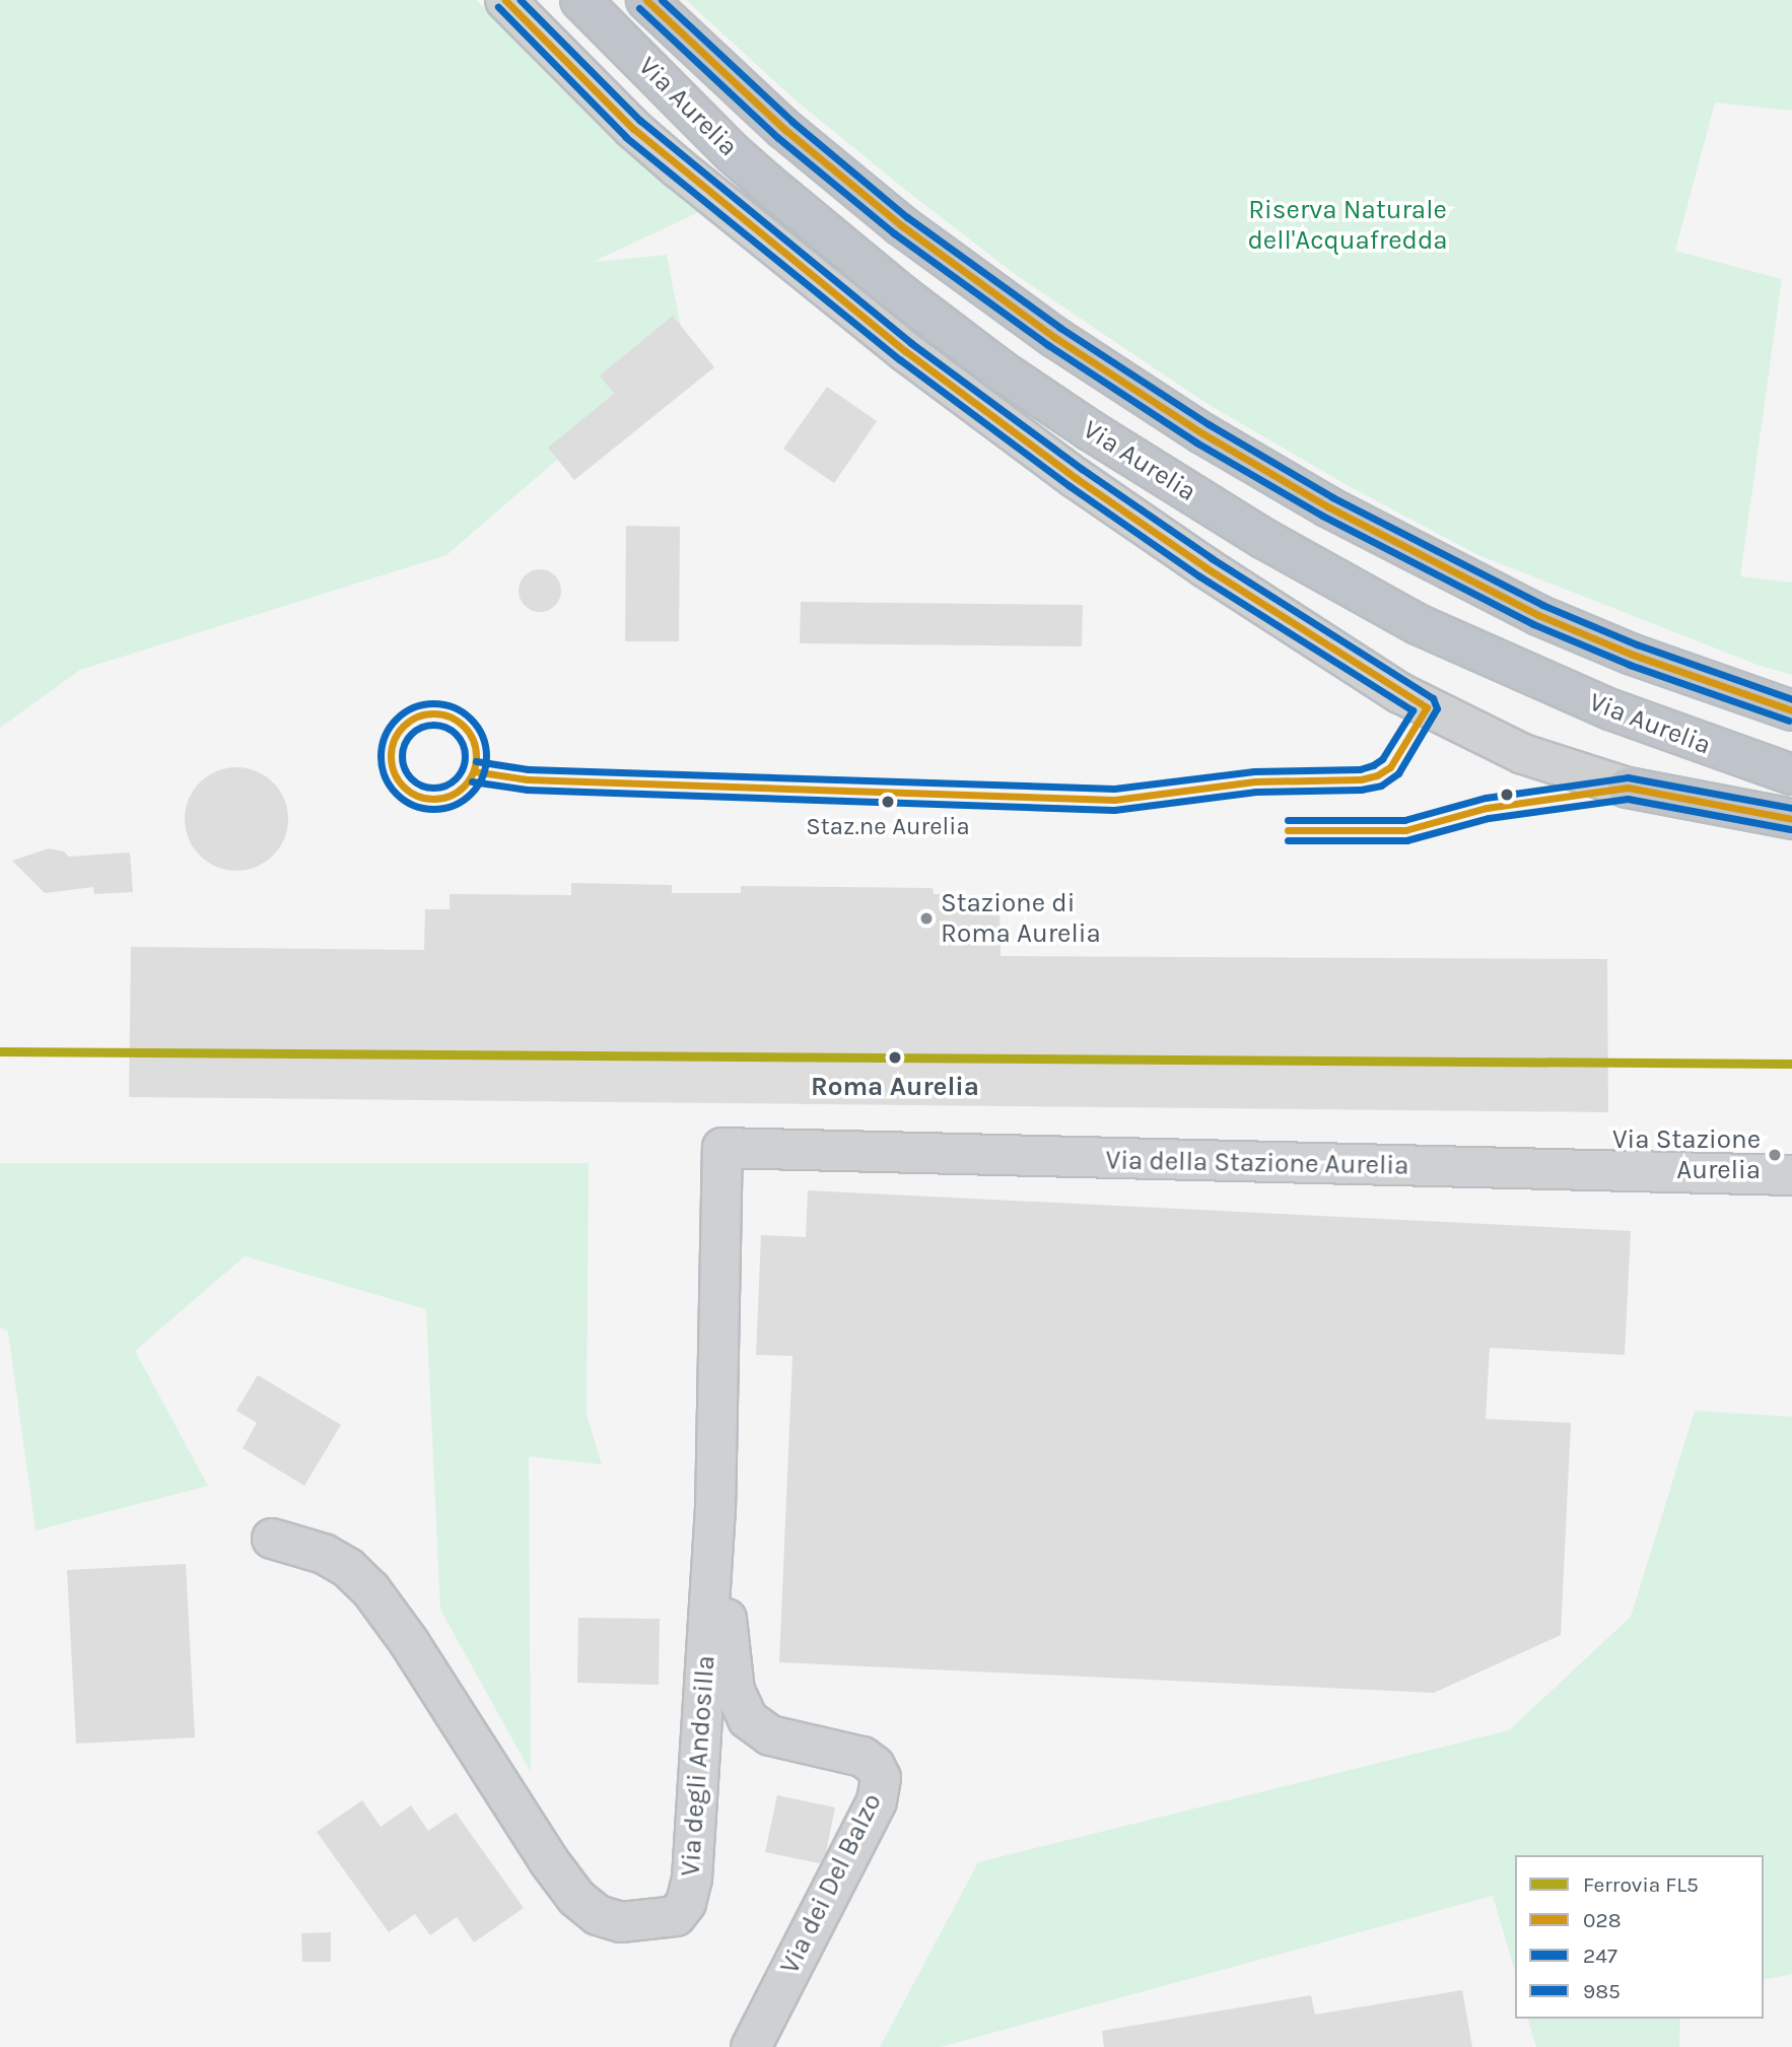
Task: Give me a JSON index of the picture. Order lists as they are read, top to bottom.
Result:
{
  "streets": {
    "highway": ["Via Aurelia"],
    "street": ["Via della Stazione Aurelia", "Via degli Andosilla", "Via dei Del Balzo"]
  },
  "crossings": [
    ["Via della Stazione Aurelia", "Via degli Andosilla"],
    ["Via degli Andosilla", "Via dei Del Balzo"]
  ],
  "parks": ["Riserva Naturale dell'Acquafredda"],
  "places": [
    "Staz.ne Aurelia",
    "Stazione di Roma Aurelia",
    "Roma Aurelia",
    "Via Stazione Aurelia"
  ],
  "lines": [
    "transit line 028",
    "transit line 247",
    "transit line 985",
    "rail line FL5"
  ],
  "legend": [
    "Ferrovia FL5",
    "028",
    "247",
    "985"
  ]
}
